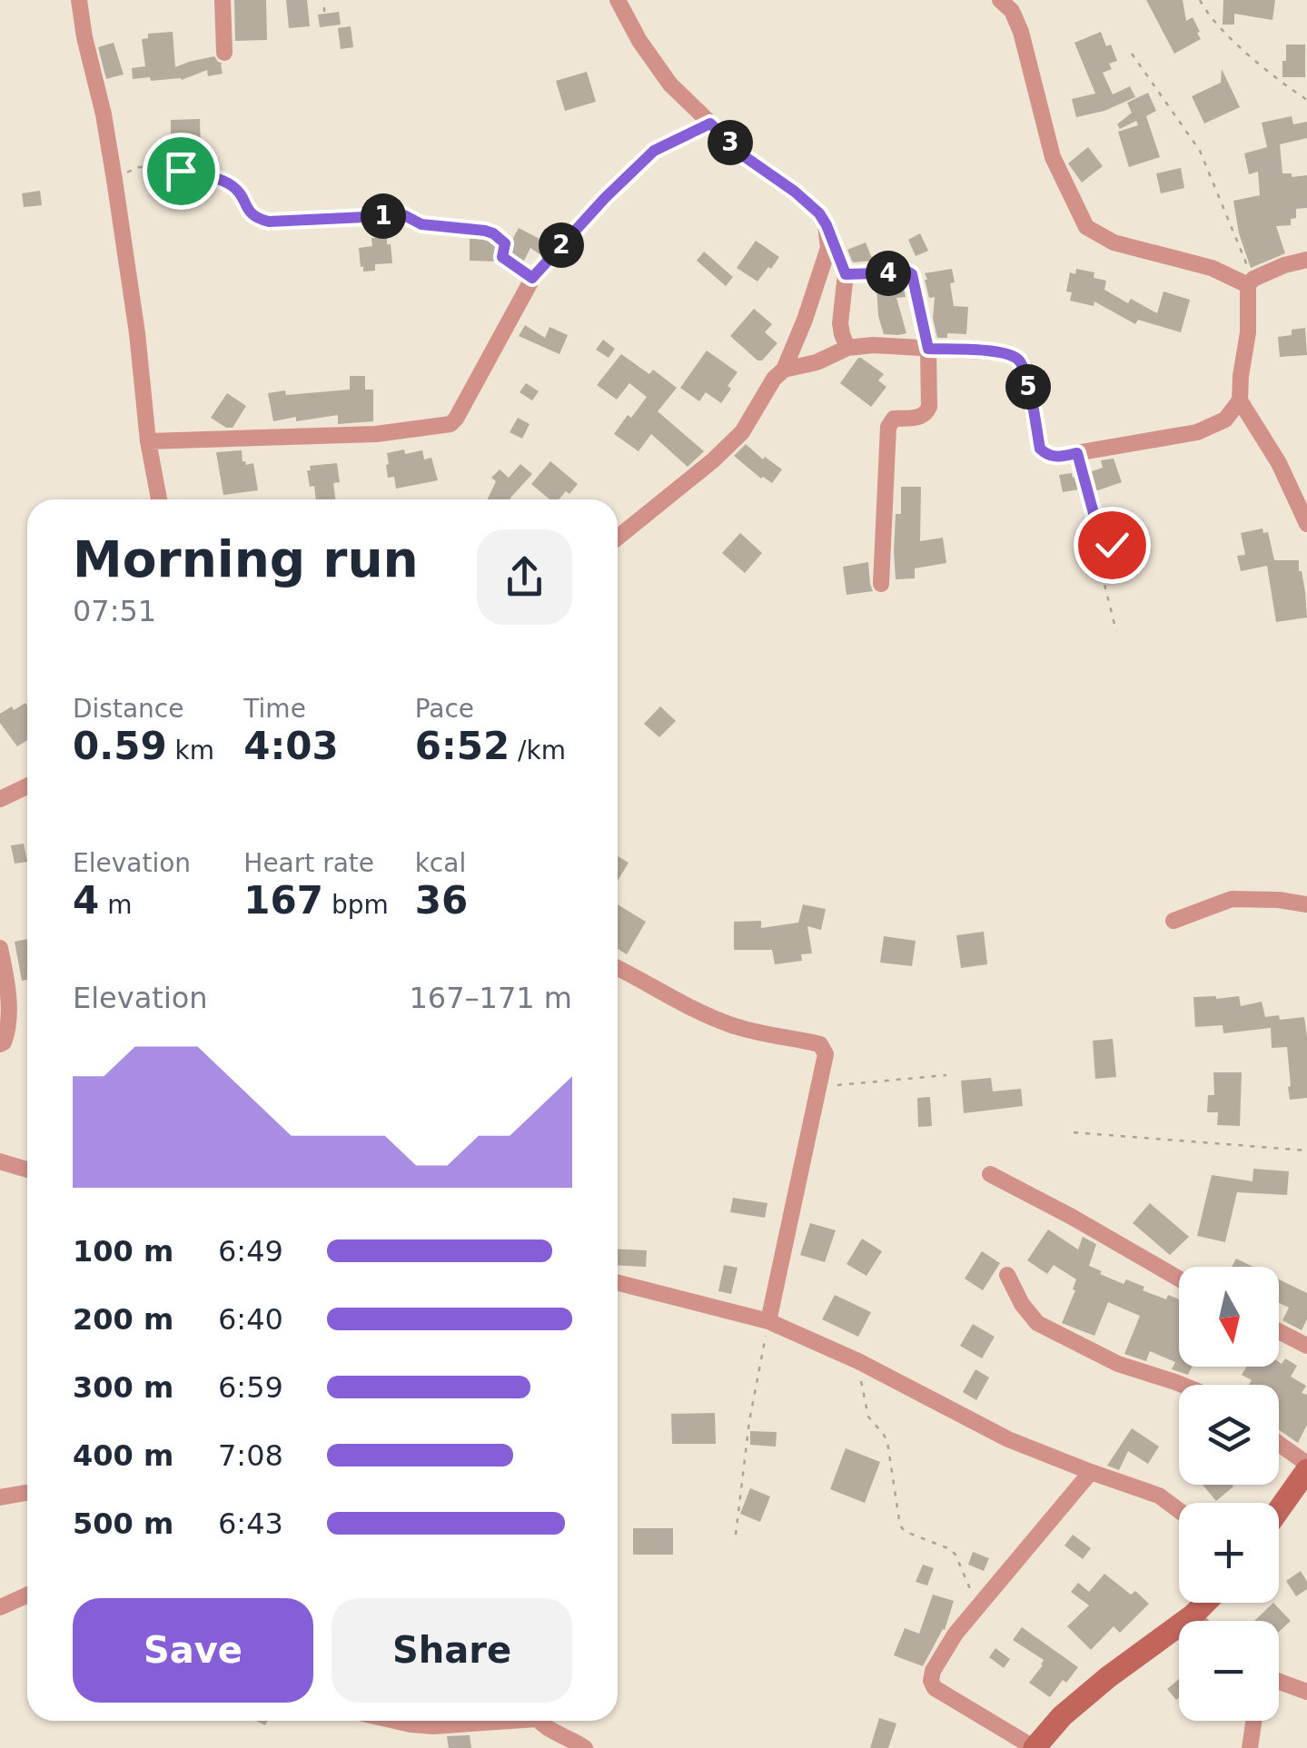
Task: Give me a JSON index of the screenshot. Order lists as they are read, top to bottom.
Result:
{
  "north": "bottom",
  "page": {
    "pins": [
      "3",
      "1",
      "2",
      "4",
      "5"
    ],
    "heading": ["Morning run", "07:51"],
    "stats": [
      ["Distance", "0.59 km"],
      ["Time", "4:03"],
      ["Pace", "6:52 /km"],
      ["Elevation", "4 m"],
      ["Heart rate", "167 bpm"],
      ["kcal", "36"]
    ],
    "chart": ["Elevation", "167–171 m"],
    "list": [
      {
        "name": "100 m",
        "note": "6:49"
      },
      {
        "name": "200 m",
        "note": "6:40"
      },
      {
        "name": "300 m",
        "note": "6:59"
      },
      {
        "name": "400 m",
        "note": "7:08"
      },
      {
        "name": "500 m",
        "note": "6:43"
      }
    ],
    "map_buttons": ["+", "−"],
    "buttons": ["Save", "Share"]
  }
}
